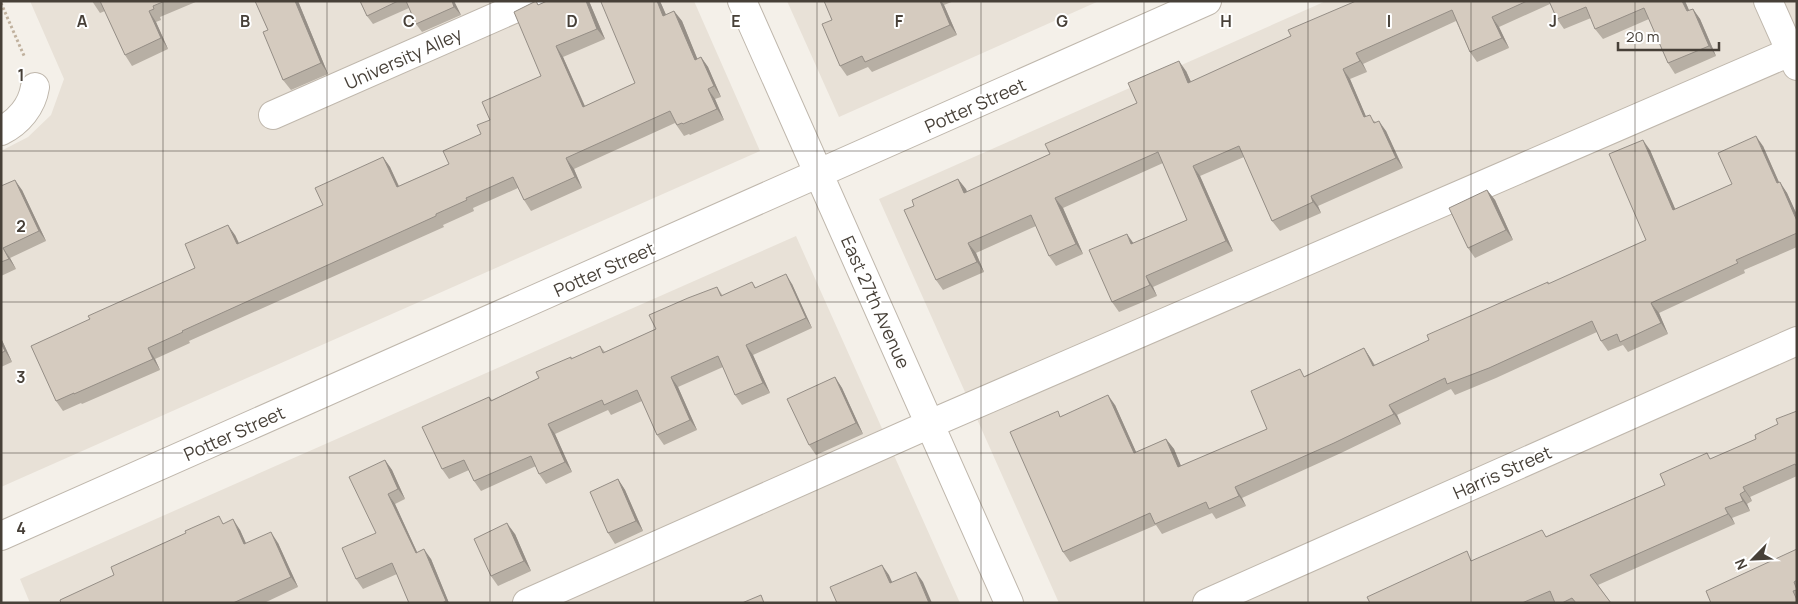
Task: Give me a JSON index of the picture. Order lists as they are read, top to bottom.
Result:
{
  "streets": {
    "street": [
      "University Alley",
      "Potter Street",
      "East 27th Avenue",
      "Harris Street"
    ]
  },
  "crossings": [
    ["Potter Street", "East 27th Avenue"]
  ],
  "scale_bar": "20 m",
  "north": "bottom left",
  "grid": {
    "columns": [
      "A",
      "B",
      "C",
      "D",
      "E",
      "F",
      "G",
      "H",
      "I",
      "J"
    ],
    "rows": [
      "1",
      "2",
      "3",
      "4"
    ]
  }
}
